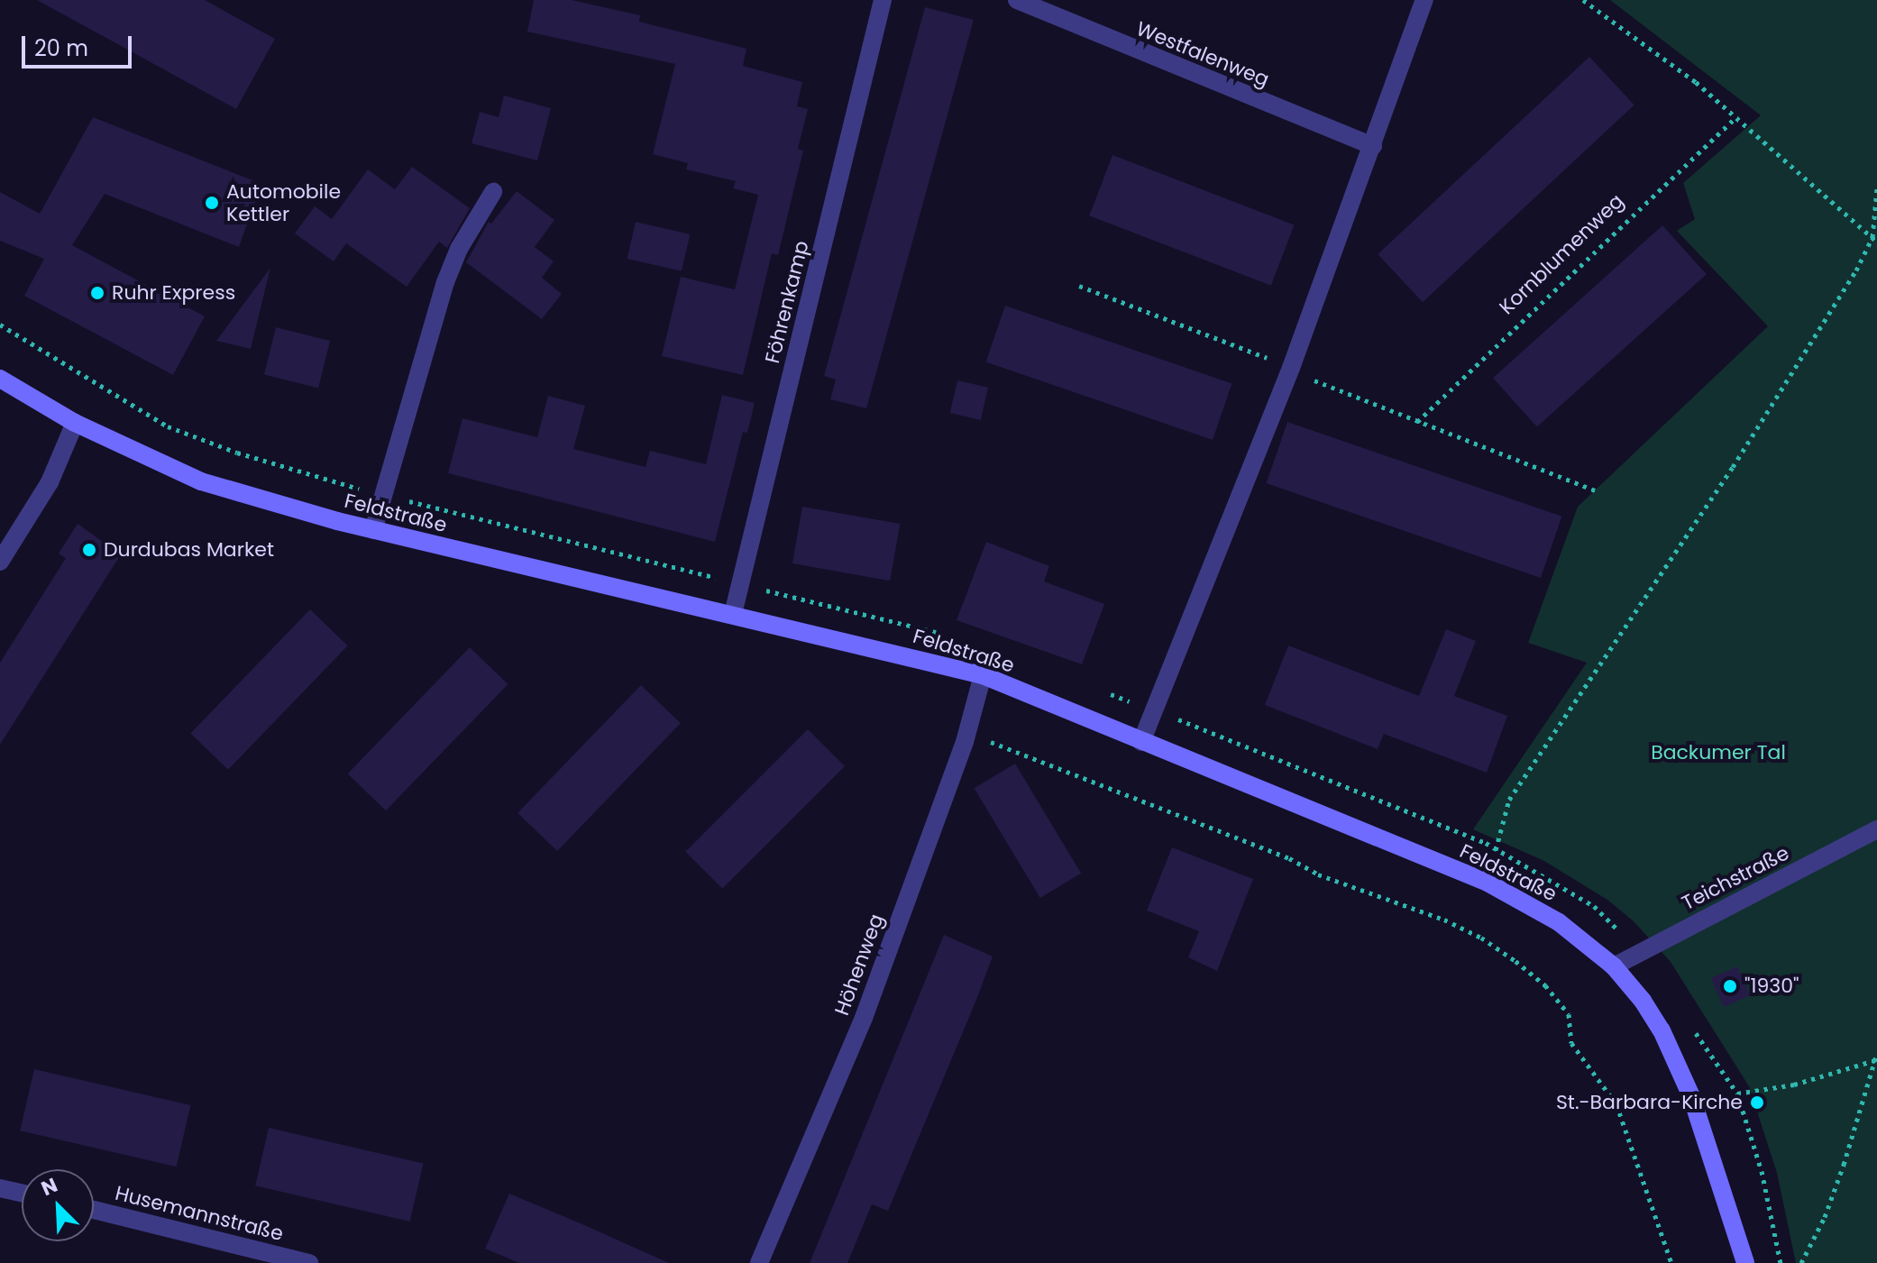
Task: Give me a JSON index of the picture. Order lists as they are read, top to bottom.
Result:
{
  "streets": {
    "main road": ["Feldstraße"],
    "street": [
      "Westfalenweg",
      "Föhrenkamp",
      "Teichstraße",
      "Höhenweg",
      "Husemannstraße"
    ],
    "path": ["Kornblumenweg"]
  },
  "crossings": [
    ["Föhrenkamp", "Feldstraße"],
    ["Feldstraße", "Teichstraße"],
    ["Feldstraße", "Höhenweg"]
  ],
  "parks": ["Backumer Tal"],
  "places": [
    "Automobile Kettler",
    "Ruhr Express",
    "Durdubas Market",
    "\"1930\"",
    "St.-Barbara-Kirche"
  ],
  "scale_bar": "20 m",
  "north": "top left"
}
